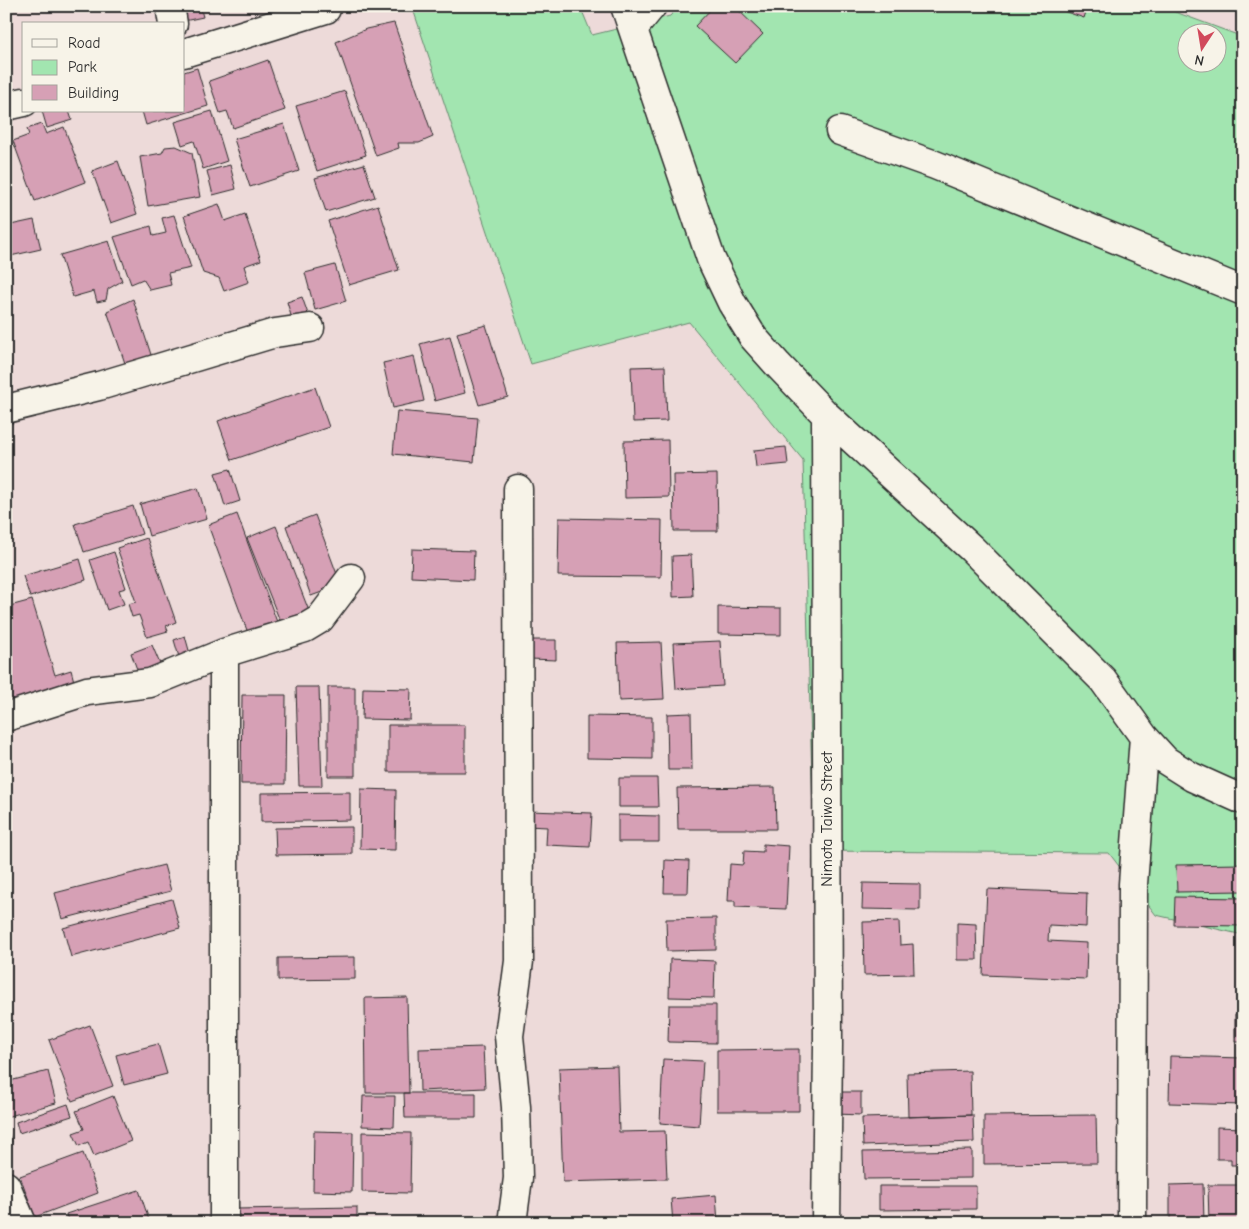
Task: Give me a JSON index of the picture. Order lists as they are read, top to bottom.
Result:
{
  "streets": {
    "street": ["Nimota Taiwo Street"]
  },
  "legend": ["Road", "Park", "Building"],
  "north": "bottom"
}
